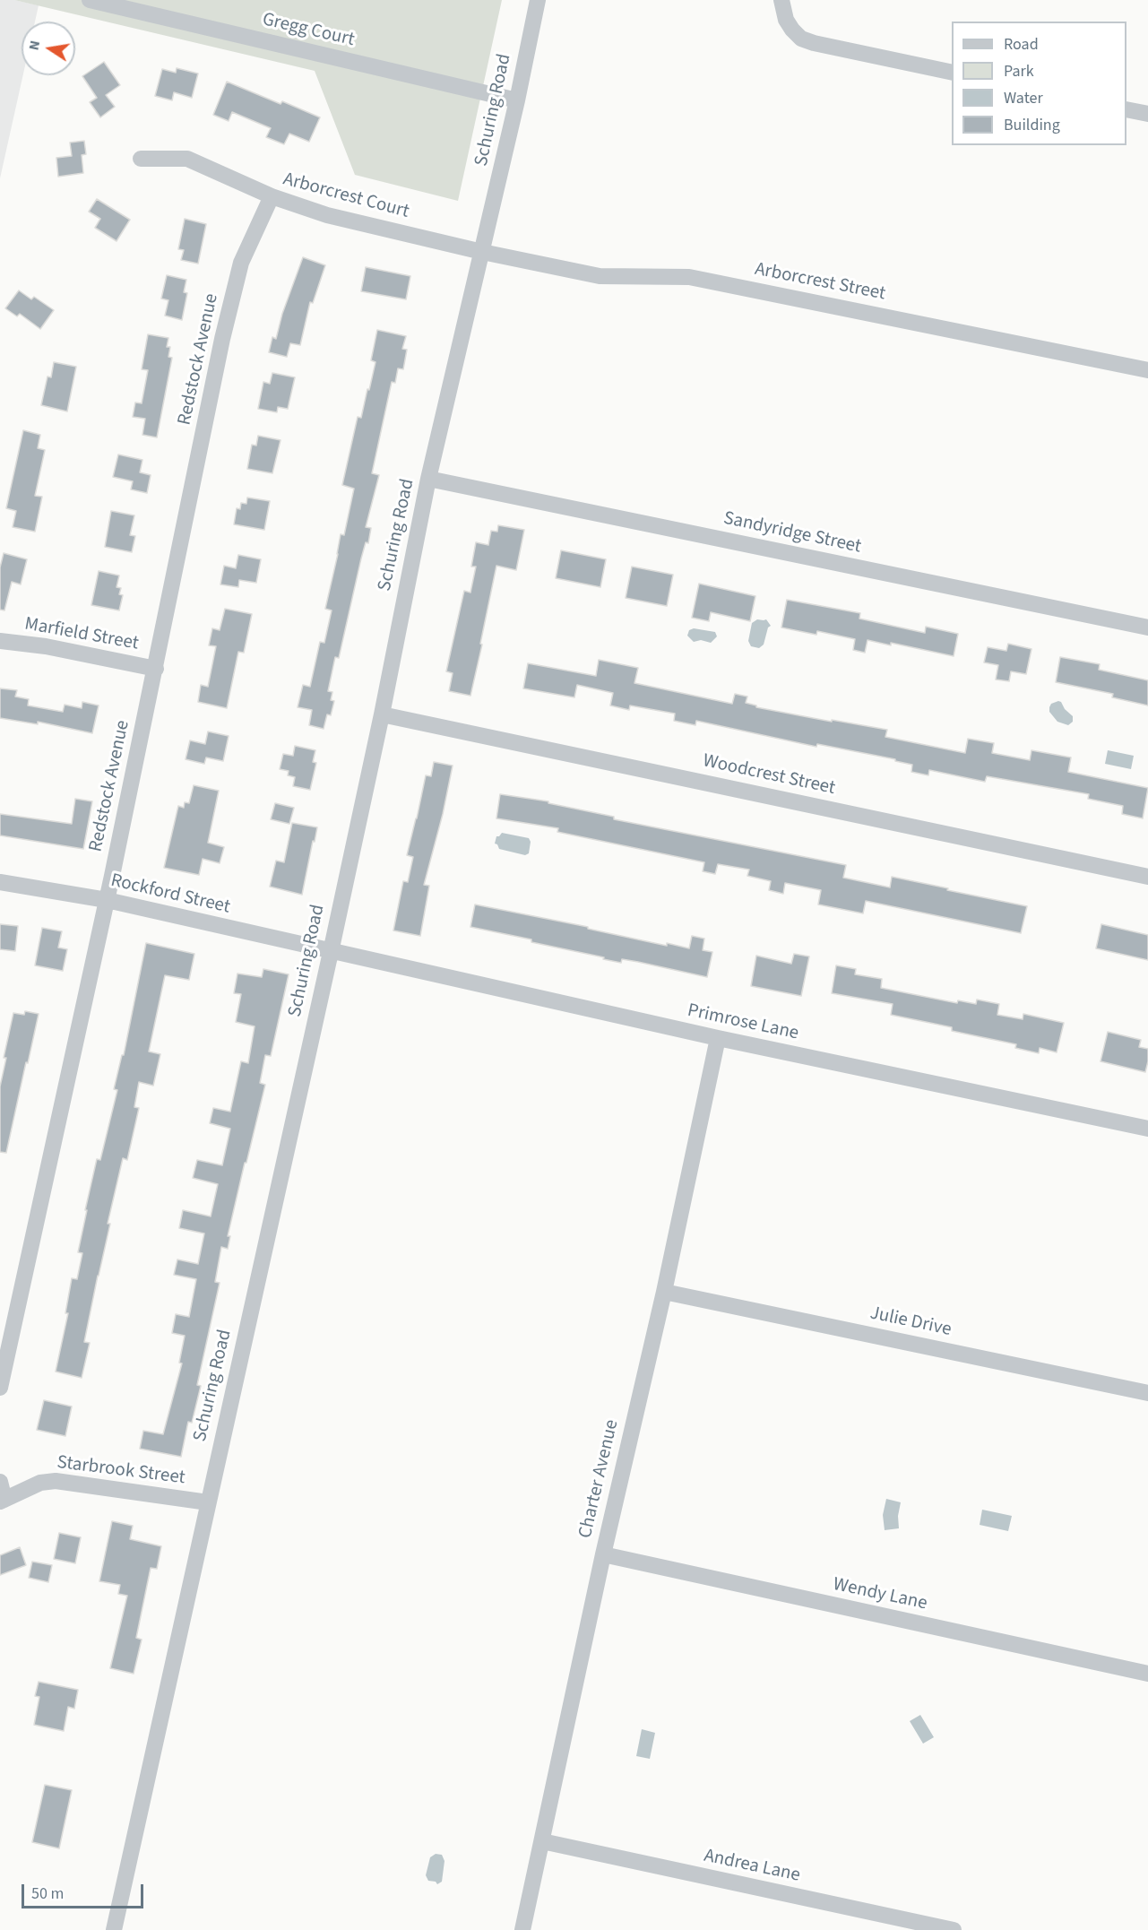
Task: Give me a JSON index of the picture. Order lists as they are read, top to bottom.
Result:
{
  "streets": {
    "street": [
      "Gregg Court",
      "Schuring Road",
      "Arborcrest Court",
      "Arborcrest Street",
      "Redstock Avenue",
      "Sandyridge Street",
      "Marfield Street",
      "Woodcrest Street",
      "Rockford Street",
      "Primrose Lane",
      "Julie Drive",
      "Starbrook Street",
      "Charter Avenue",
      "Wendy Lane",
      "Andrea Lane"
    ]
  },
  "crossings": [
    ["Gregg Court", "Schuring Road"],
    ["Schuring Road", "Arborcrest Court"],
    ["Schuring Road", "Arborcrest Street"],
    ["Schuring Road", "Sandyridge Street"],
    ["Schuring Road", "Woodcrest Street"],
    ["Schuring Road", "Rockford Street"],
    ["Schuring Road", "Primrose Lane"],
    ["Schuring Road", "Starbrook Street"],
    ["Arborcrest Court", "Arborcrest Street"],
    ["Arborcrest Court", "Redstock Avenue"],
    ["Redstock Avenue", "Marfield Street"],
    ["Redstock Avenue", "Rockford Street"],
    ["Rockford Street", "Primrose Lane"],
    ["Primrose Lane", "Charter Avenue"],
    ["Julie Drive", "Charter Avenue"],
    ["Charter Avenue", "Wendy Lane"],
    ["Charter Avenue", "Andrea Lane"]
  ],
  "legend": [
    "Road",
    "Park",
    "Water",
    "Building"
  ],
  "scale_bar": "50 m",
  "north": "left"
}
